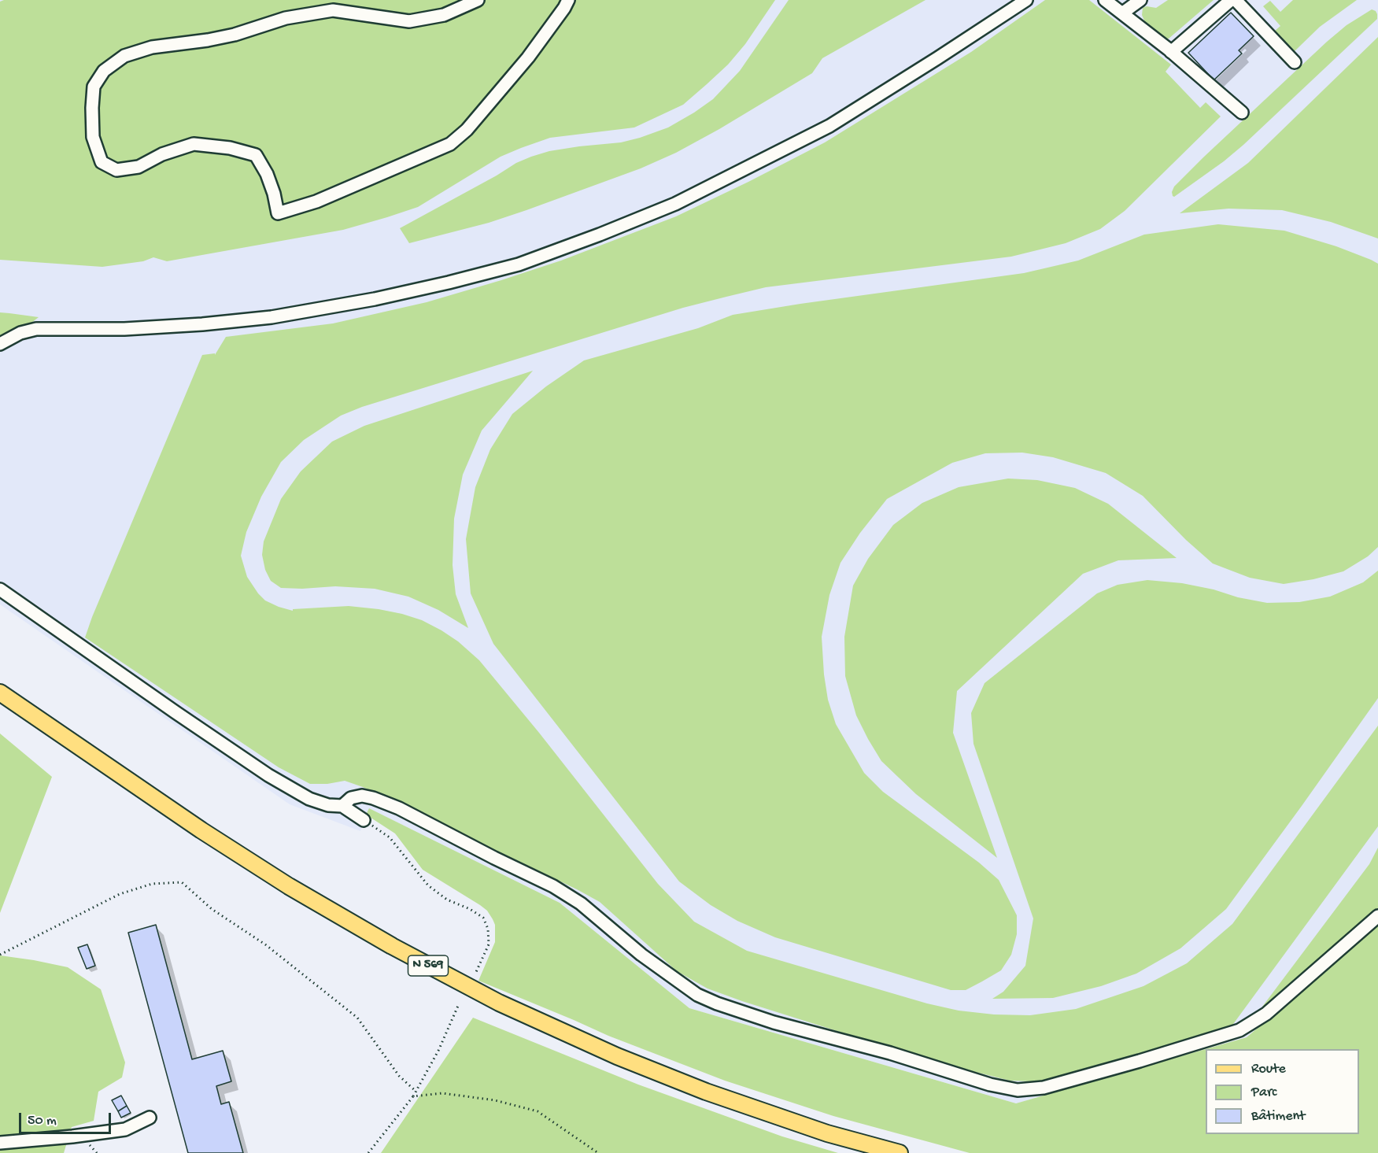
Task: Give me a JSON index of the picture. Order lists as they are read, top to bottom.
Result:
{
  "streets": {
    "main road": ["N 569"]
  },
  "legend": ["Route", "Parc", "Bâtiment"],
  "scale_bar": "50 m"
}
